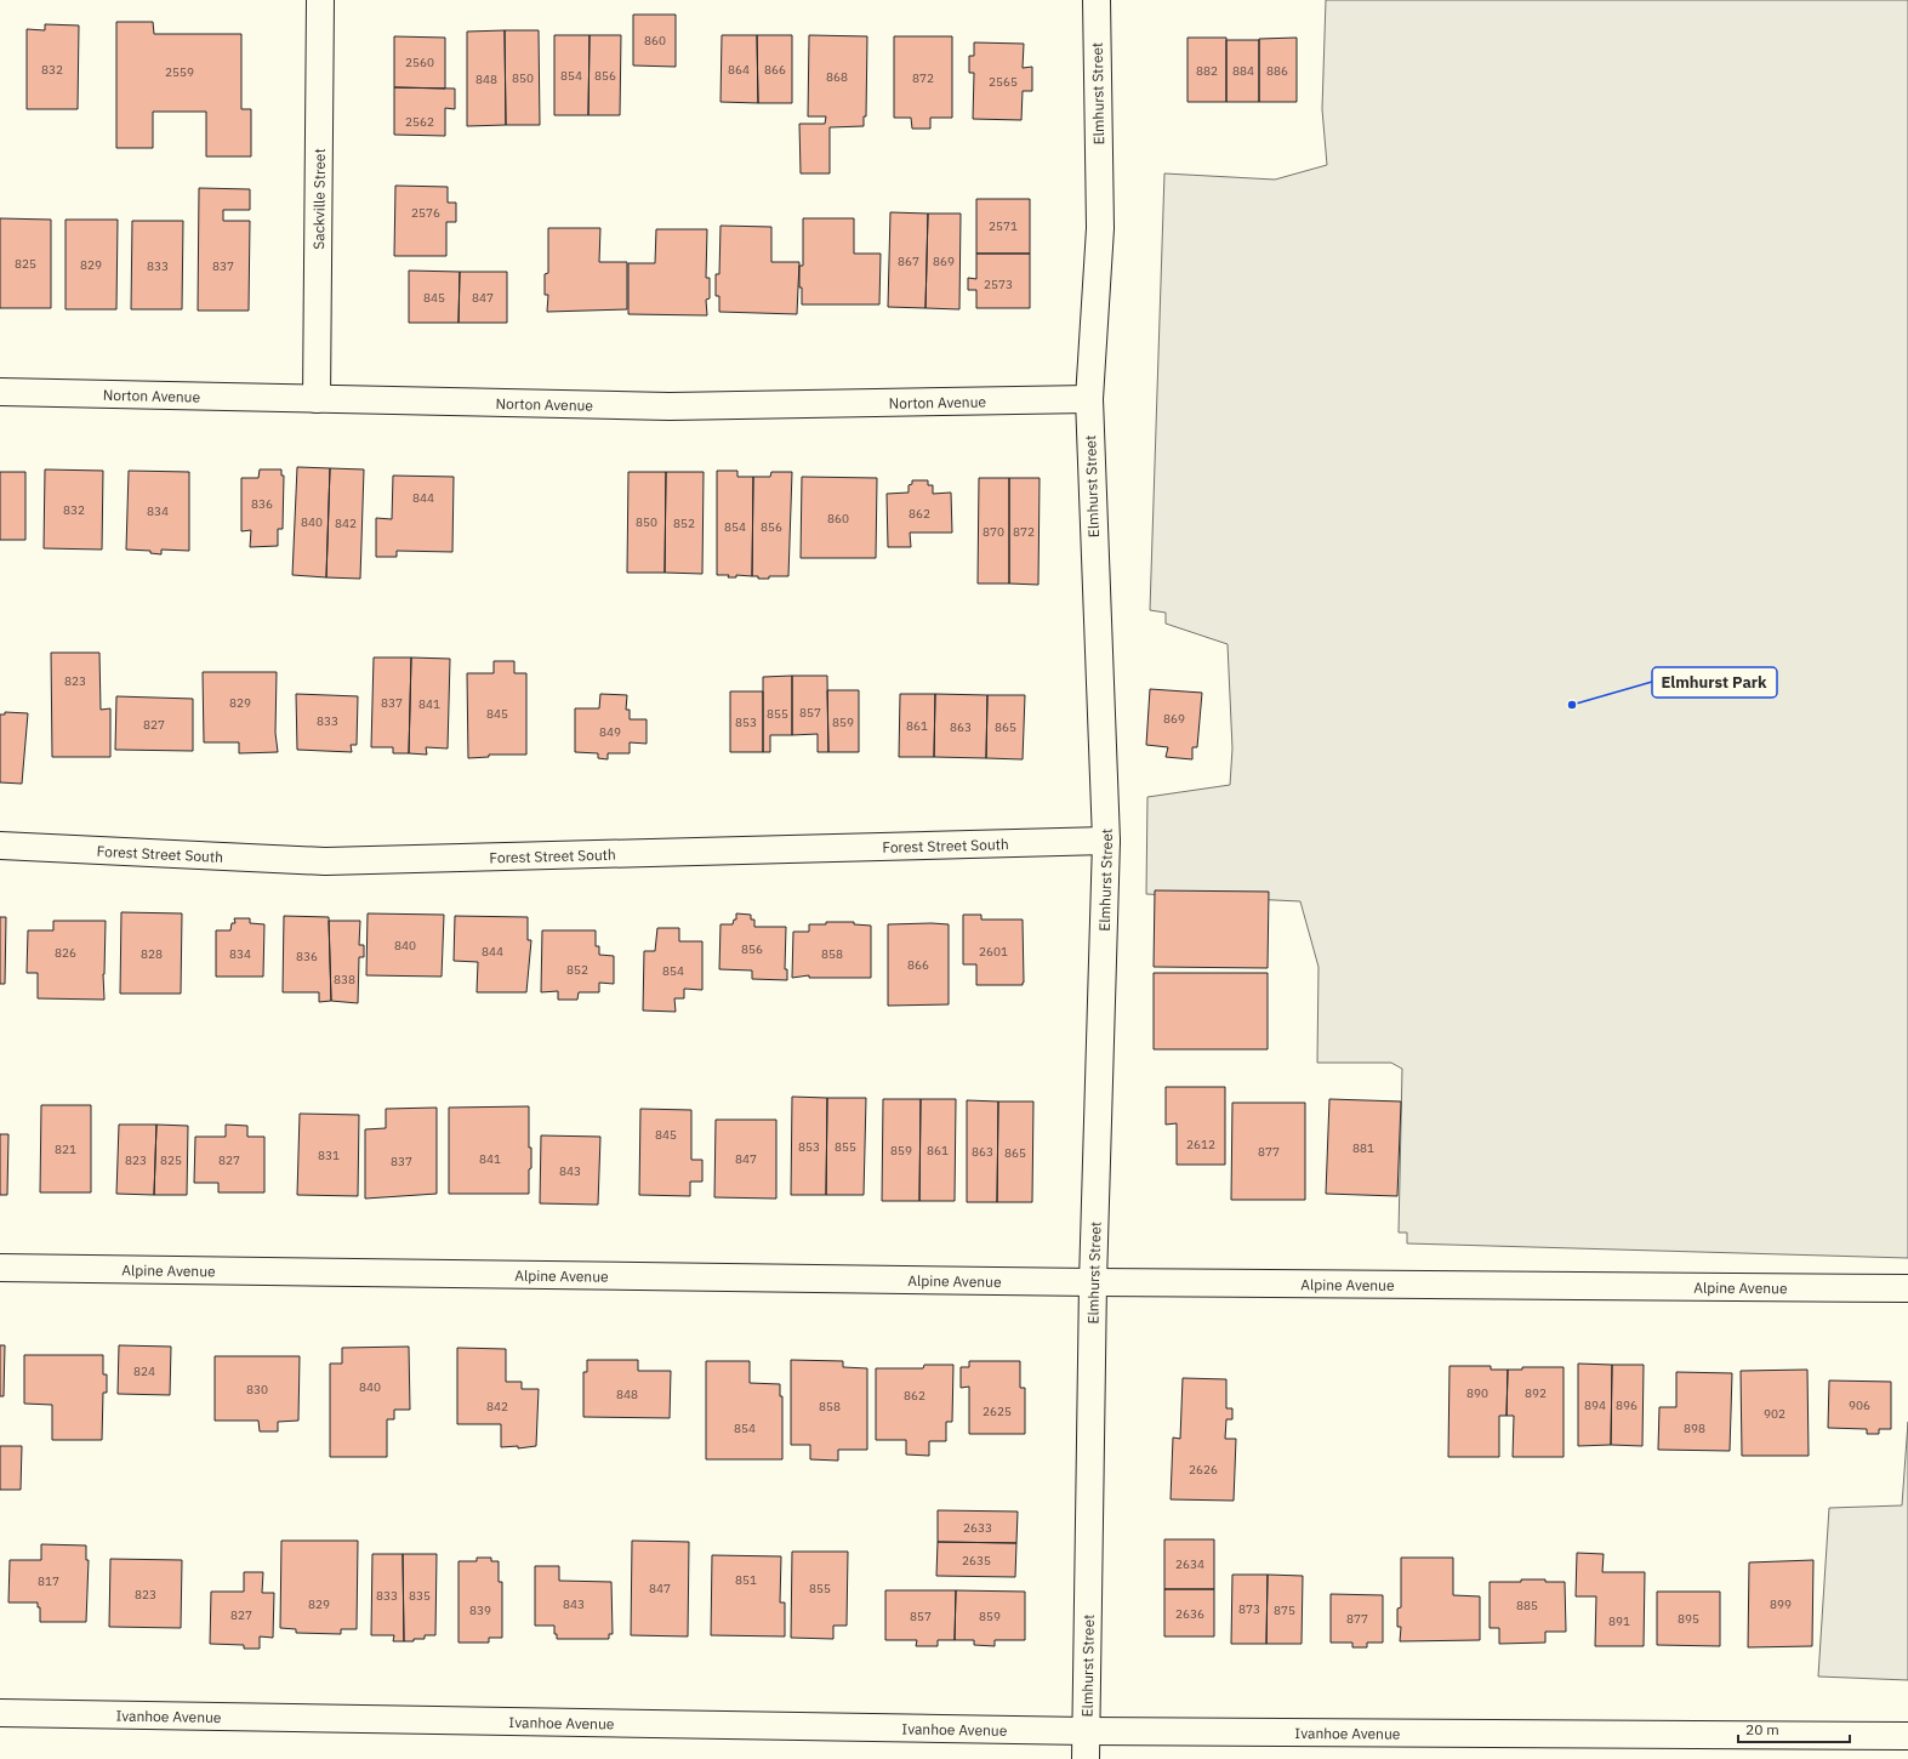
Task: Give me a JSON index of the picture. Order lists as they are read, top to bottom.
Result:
{
  "streets": {
    "street": [
      "Elmhurst Street",
      "Sackville Street",
      "Norton Avenue",
      "Forest Street South",
      "Alpine Avenue",
      "Ivanhoe Avenue"
    ]
  },
  "crossings": [
    ["Elmhurst Street", "Norton Avenue"],
    ["Elmhurst Street", "Forest Street South"],
    ["Elmhurst Street", "Alpine Avenue"],
    ["Elmhurst Street", "Ivanhoe Avenue"],
    ["Sackville Street", "Norton Avenue"]
  ],
  "places": ["Elmhurst Park"],
  "house_numbers": [
    "860",
    "2560",
    "832",
    "864",
    "866",
    "882",
    "884",
    "886",
    "2559",
    "854",
    "856",
    "868",
    "850",
    "872",
    "848",
    "2565",
    "2562",
    "2576",
    "2571",
    "867",
    "869",
    "825",
    "829",
    "833",
    "837",
    "2573",
    "845",
    "847",
    "844",
    "836",
    "832",
    "834",
    "862",
    "860",
    "840",
    "850",
    "842",
    "852",
    "854",
    "856",
    "870",
    "872",
    "823",
    "829",
    "837",
    "841",
    "857",
    "845",
    "855",
    "869",
    "833",
    "853",
    "859",
    "827",
    "861",
    "863",
    "865",
    "849",
    "840",
    "856",
    "844",
    "2601",
    "826",
    "828",
    "834",
    "858",
    "836",
    "866",
    "852",
    "854",
    "838",
    "845",
    "2612",
    "853",
    "855",
    "881",
    "821",
    "859",
    "861",
    "863",
    "877",
    "865",
    "831",
    "841",
    "847",
    "823",
    "825",
    "827",
    "837",
    "843",
    "824",
    "840",
    "830",
    "890",
    "892",
    "848",
    "862",
    "894",
    "896",
    "906",
    "842",
    "858",
    "2625",
    "902",
    "854",
    "898",
    "2626",
    "2633",
    "2635",
    "2634",
    "851",
    "817",
    "847",
    "855",
    "823",
    "833",
    "835",
    "829",
    "843",
    "899",
    "885",
    "873",
    "839",
    "875",
    "2636",
    "827",
    "857",
    "859",
    "877",
    "895",
    "891"
  ],
  "scale_bar": "20 m"
}
